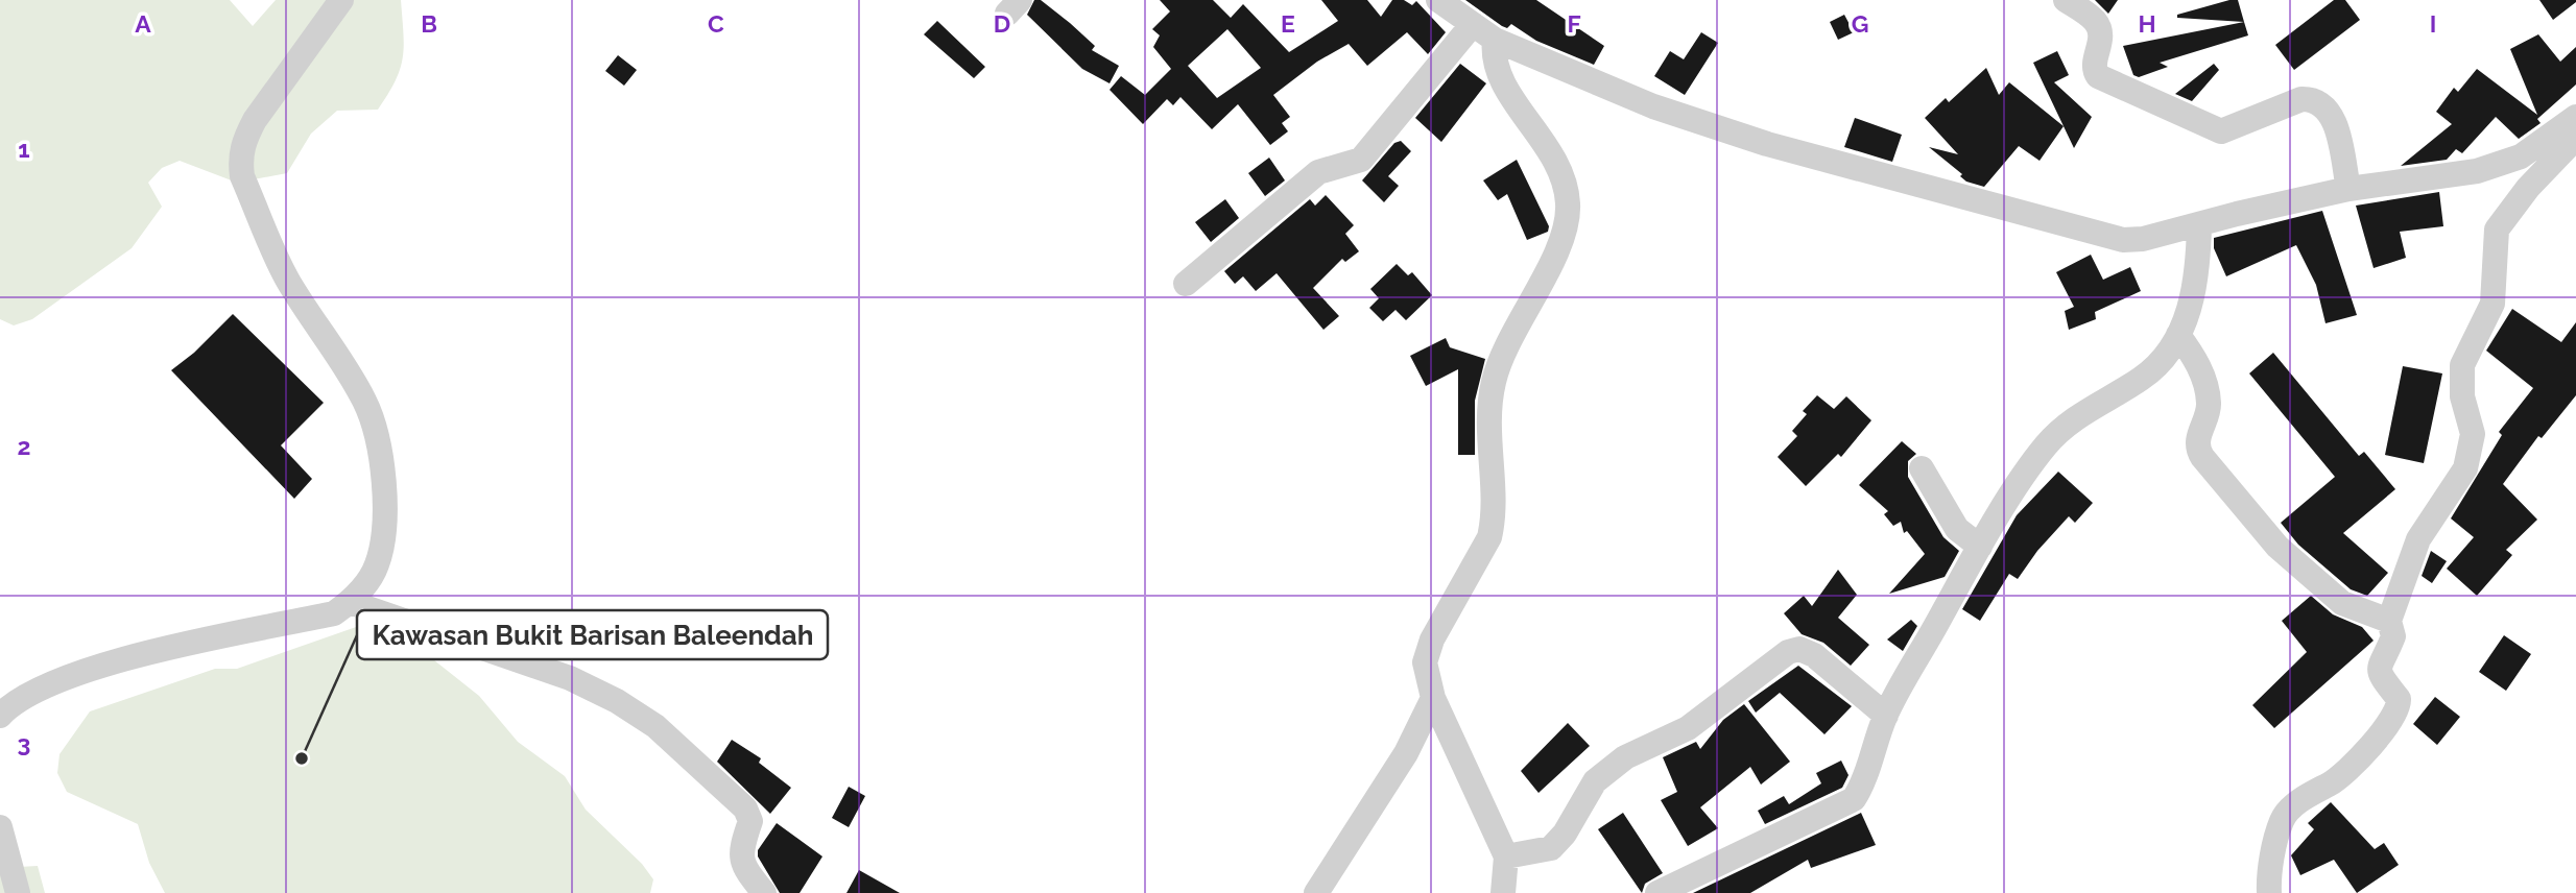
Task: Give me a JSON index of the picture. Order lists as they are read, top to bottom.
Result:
{
  "places": ["Kawasan Bukit Barisan Baleendah"],
  "grid": {
    "columns": [
      "A",
      "B",
      "C",
      "D",
      "E",
      "F",
      "G",
      "H",
      "I"
    ],
    "rows": ["1", "2", "3"]
  }
}
